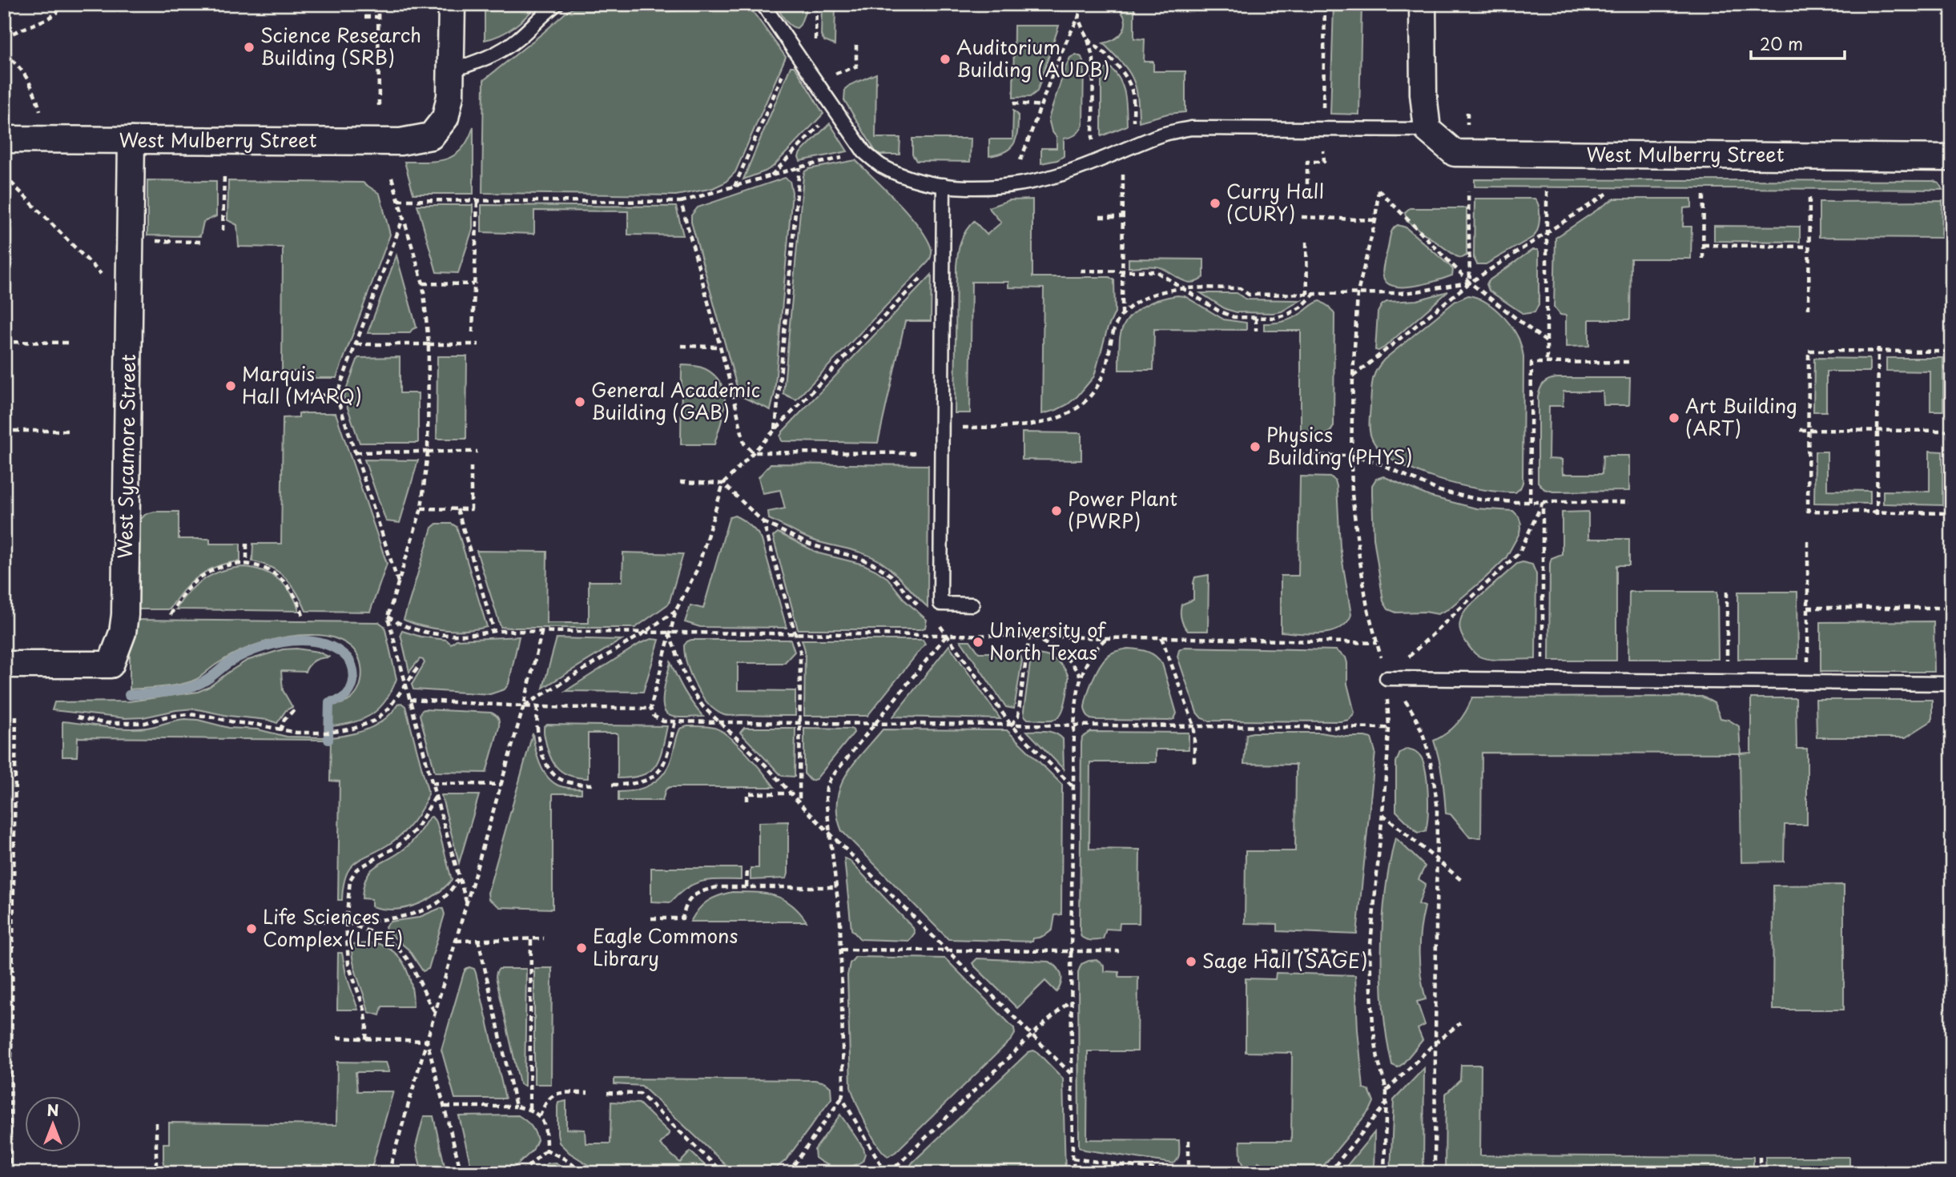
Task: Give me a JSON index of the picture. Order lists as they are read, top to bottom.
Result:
{
  "streets": {
    "street": ["West Mulberry Street", "West Sycamore Street"]
  },
  "crossings": [
    ["West Mulberry Street", "West Sycamore Street"]
  ],
  "places": [
    "Science Research Building (SRB)",
    "Auditorium Building (AUDB)",
    "Curry Hall (CURY)",
    "Marquis Hall (MARQ)",
    "General Academic Building (GAB)",
    "Art Building (ART)",
    "Physics Building (PHYS)",
    "Power Plant (PWRP)",
    "University of North Texas",
    "Life Sciences Complex (LIFE)",
    "Eagle Commons Library",
    "Sage Hall (SAGE)"
  ],
  "scale_bar": "20 m",
  "north": "top"
}
